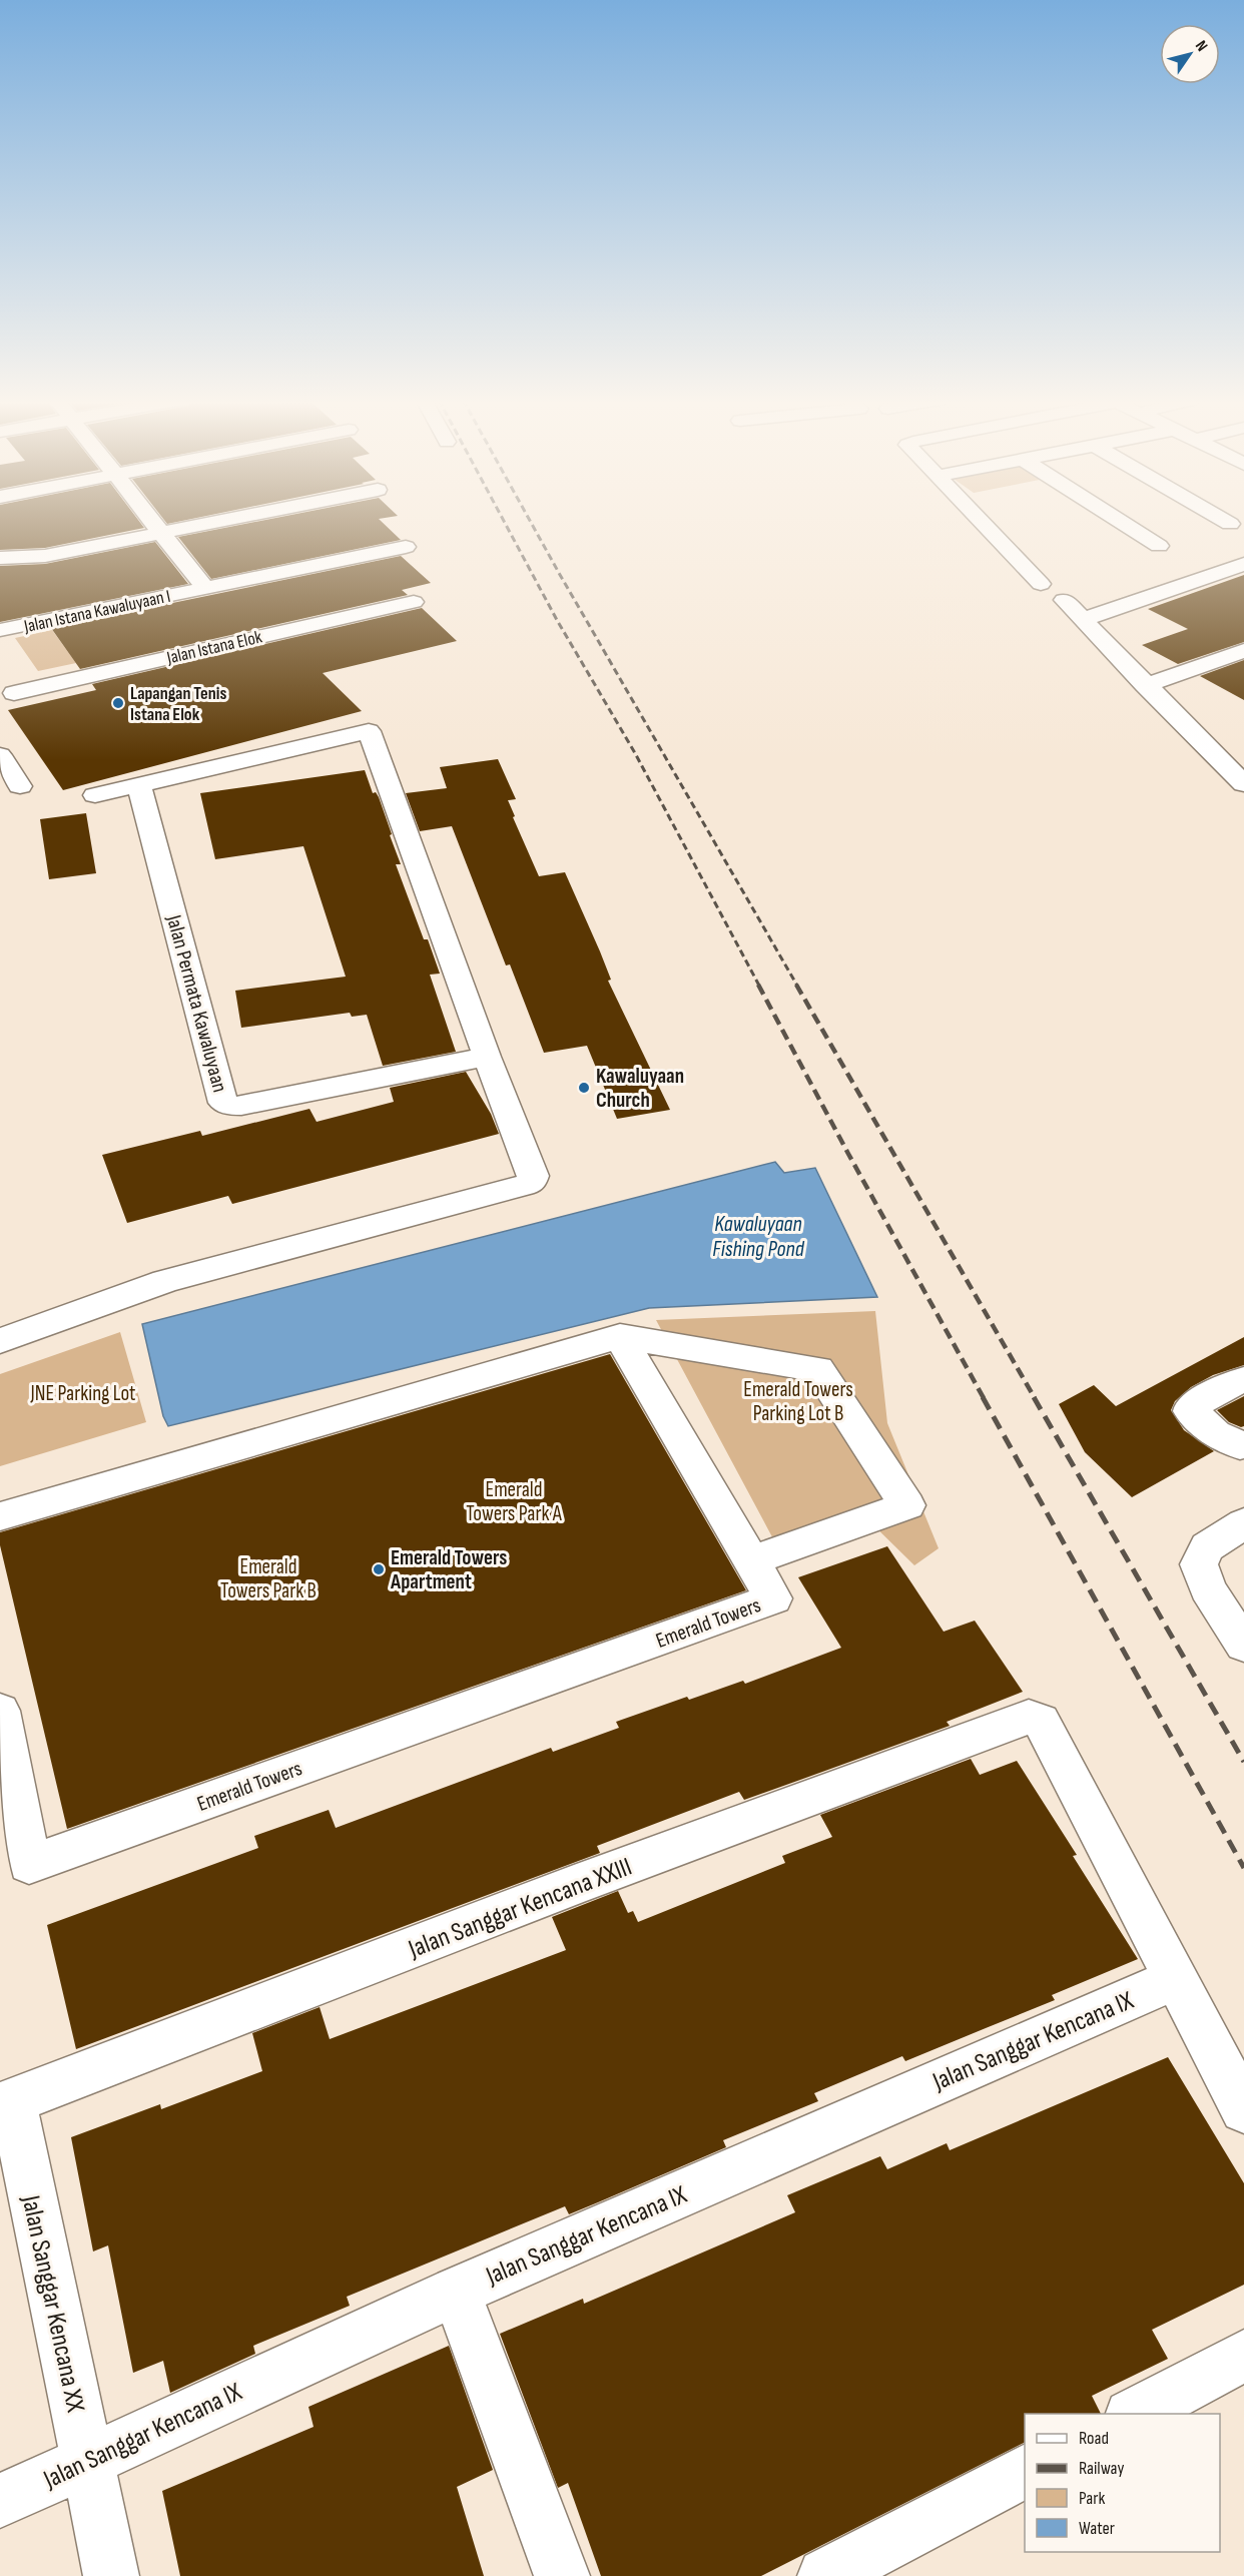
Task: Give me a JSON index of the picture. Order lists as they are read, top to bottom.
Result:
{
  "streets": {
    "street": [
      "Jalan Istana Kawaluyaan I",
      "Jalan Istana Elok",
      "Jalan Permata Kawaluyaan",
      "Emerald Towers",
      "Jalan Sanggar Kencana XXIII",
      "Jalan Sanggar Kencana IX",
      "Jalan Sanggar Kencana XX"
    ]
  },
  "crossings": [
    ["Jalan Sanggar Kencana XXIII", "Jalan Sanggar Kencana IX"],
    ["Jalan Sanggar Kencana XXIII", "Jalan Sanggar Kencana XX"],
    ["Jalan Sanggar Kencana IX", "Jalan Sanggar Kencana XX"]
  ],
  "water": ["Kawaluyaan Fishing Pond"],
  "parks": [
    "Emerald Towers Parking Lot B",
    "JNE Parking Lot",
    "Emerald Towers Park A",
    "Emerald Towers Park B"
  ],
  "places": ["Lapangan Tenis Istana Elok", "Kawaluyaan Church", "Emerald Towers Apartment"],
  "legend": [
    "Road",
    "Railway",
    "Park",
    "Water"
  ],
  "north": "top right"
}
